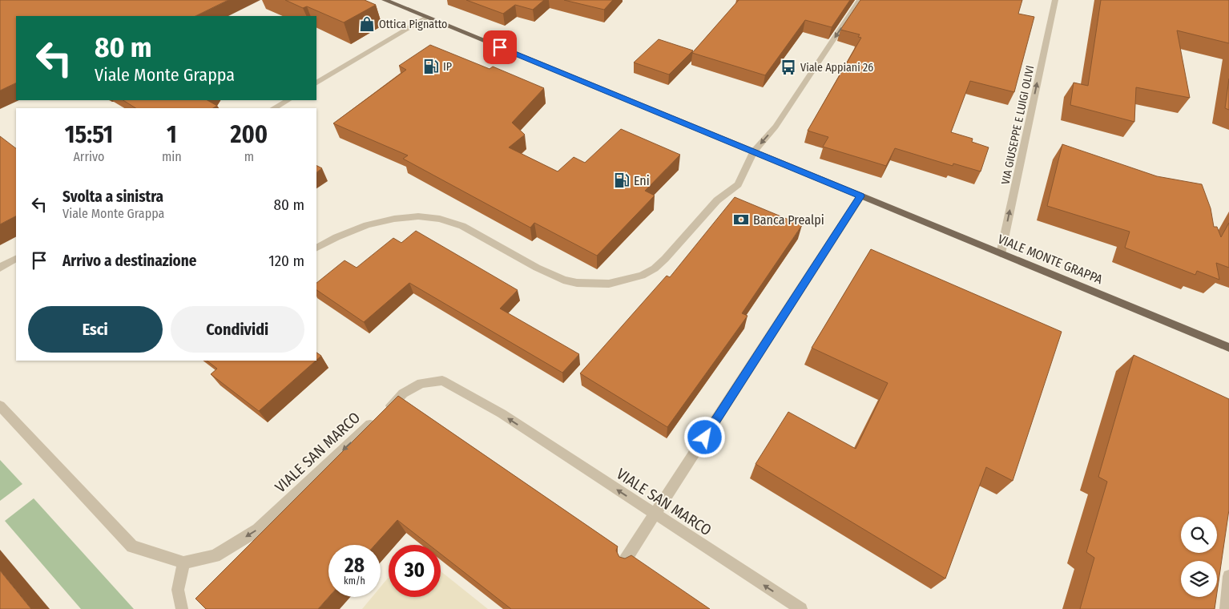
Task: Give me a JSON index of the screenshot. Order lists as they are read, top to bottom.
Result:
{
  "streets": {
    "main road": ["VIALE MONTE GRAPPA"],
    "street": ["VIA GIUSEPPE E LUIGI OLIVI", "VIALE SAN MARCO"]
  },
  "crossings": [
    ["VIA GIUSEPPE E LUIGI OLIVI", "VIALE MONTE GRAPPA"]
  ],
  "one_way": ["VIA GIUSEPPE E LUIGI OLIVI", "VIALE SAN MARCO"],
  "places": {
    "shop": ["Ottica Pignatto"],
    "fuel station": ["IP", "Eni"],
    "bus stop": ["Viale Appiani 26"],
    "bank": ["Banca Prealpi"]
  },
  "page": {
    "turn": ["80 m", "Viale Monte Grappa"],
    "eta": [
      "15:51",
      "Arrivo",
      "1",
      "min",
      "200",
      "m"
    ],
    "list": [
      {
        "name": "Svolta a sinistra",
        "note": "Viale Monte Grappa",
        "value": "80 m"
      },
      {
        "name": "Arrivo a destinazione",
        "value": "120 m"
      }
    ],
    "buttons": ["Esci", "Condividi"],
    "speed": "28 km/h",
    "limit": "30"
  }
}
